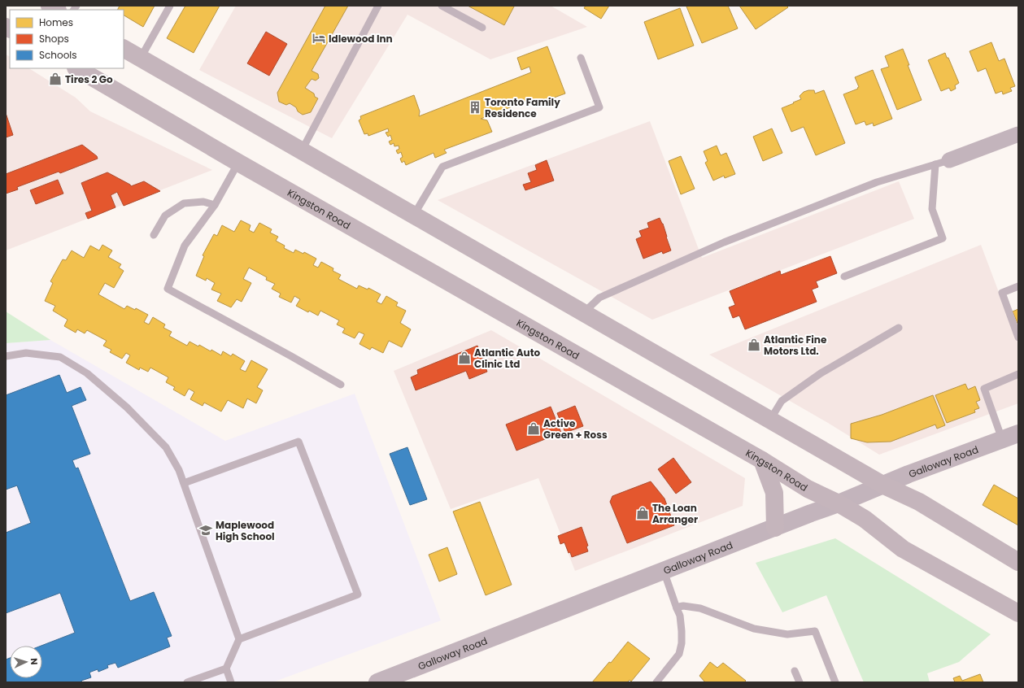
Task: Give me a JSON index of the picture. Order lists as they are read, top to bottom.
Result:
{
  "streets": {
    "main road": ["Kingston Road"],
    "street": ["Galloway Road"]
  },
  "crossings": [
    ["Kingston Road", "Galloway Road"]
  ],
  "places": {
    "hotel": ["Idlewood Inn"],
    "shop": [
      "Tires 2 Go",
      "Atlantic Fine Motors Ltd.",
      "Atlantic Auto Clinic Ltd",
      "Active Green + Ross",
      "The Loan Arranger"
    ],
    "building": ["Toronto Family Residence"],
    "school or university": ["Maplewood High School"]
  },
  "legend": ["Homes", "Shops", "Schools"],
  "north": "right"
}
